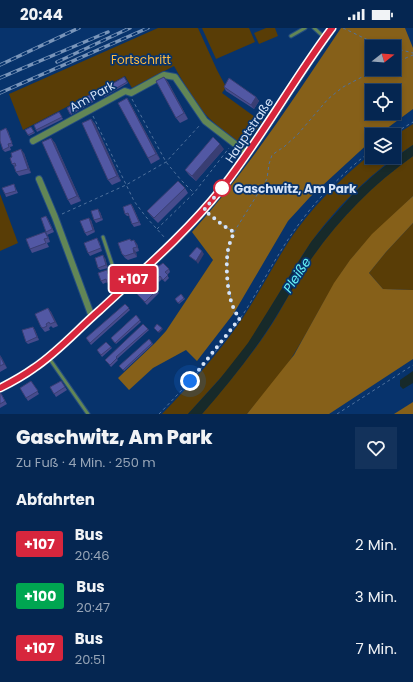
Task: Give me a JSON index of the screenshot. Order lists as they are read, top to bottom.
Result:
{
  "streets": {
    "main road": ["Hauptstraße"],
    "street": ["Am Park"]
  },
  "crossings": [
    ["Am Park", "Hauptstraße"]
  ],
  "water": ["Pleiße"],
  "parks": ["Fortschritt"],
  "places": ["Gaschwitz, Am Park"],
  "lines": ["bus line +107"],
  "north": "right",
  "page": {
    "status": "20:44",
    "on_map": "+107",
    "heading": [
      ["Gaschwitz, Am Park", "Zu Fuß · 4 Min. · 250 m"],
      "Abfahrten"
    ],
    "list": [
      {
        "mark": "+107",
        "name": "Bus",
        "note": "20:46",
        "value": "2 Min."
      },
      {
        "mark": "+100",
        "name": "Bus",
        "note": "20:47",
        "value": "3 Min."
      },
      {
        "mark": "+107",
        "name": "Bus",
        "note": "20:51",
        "value": "7 Min."
      }
    ]
  }
}
